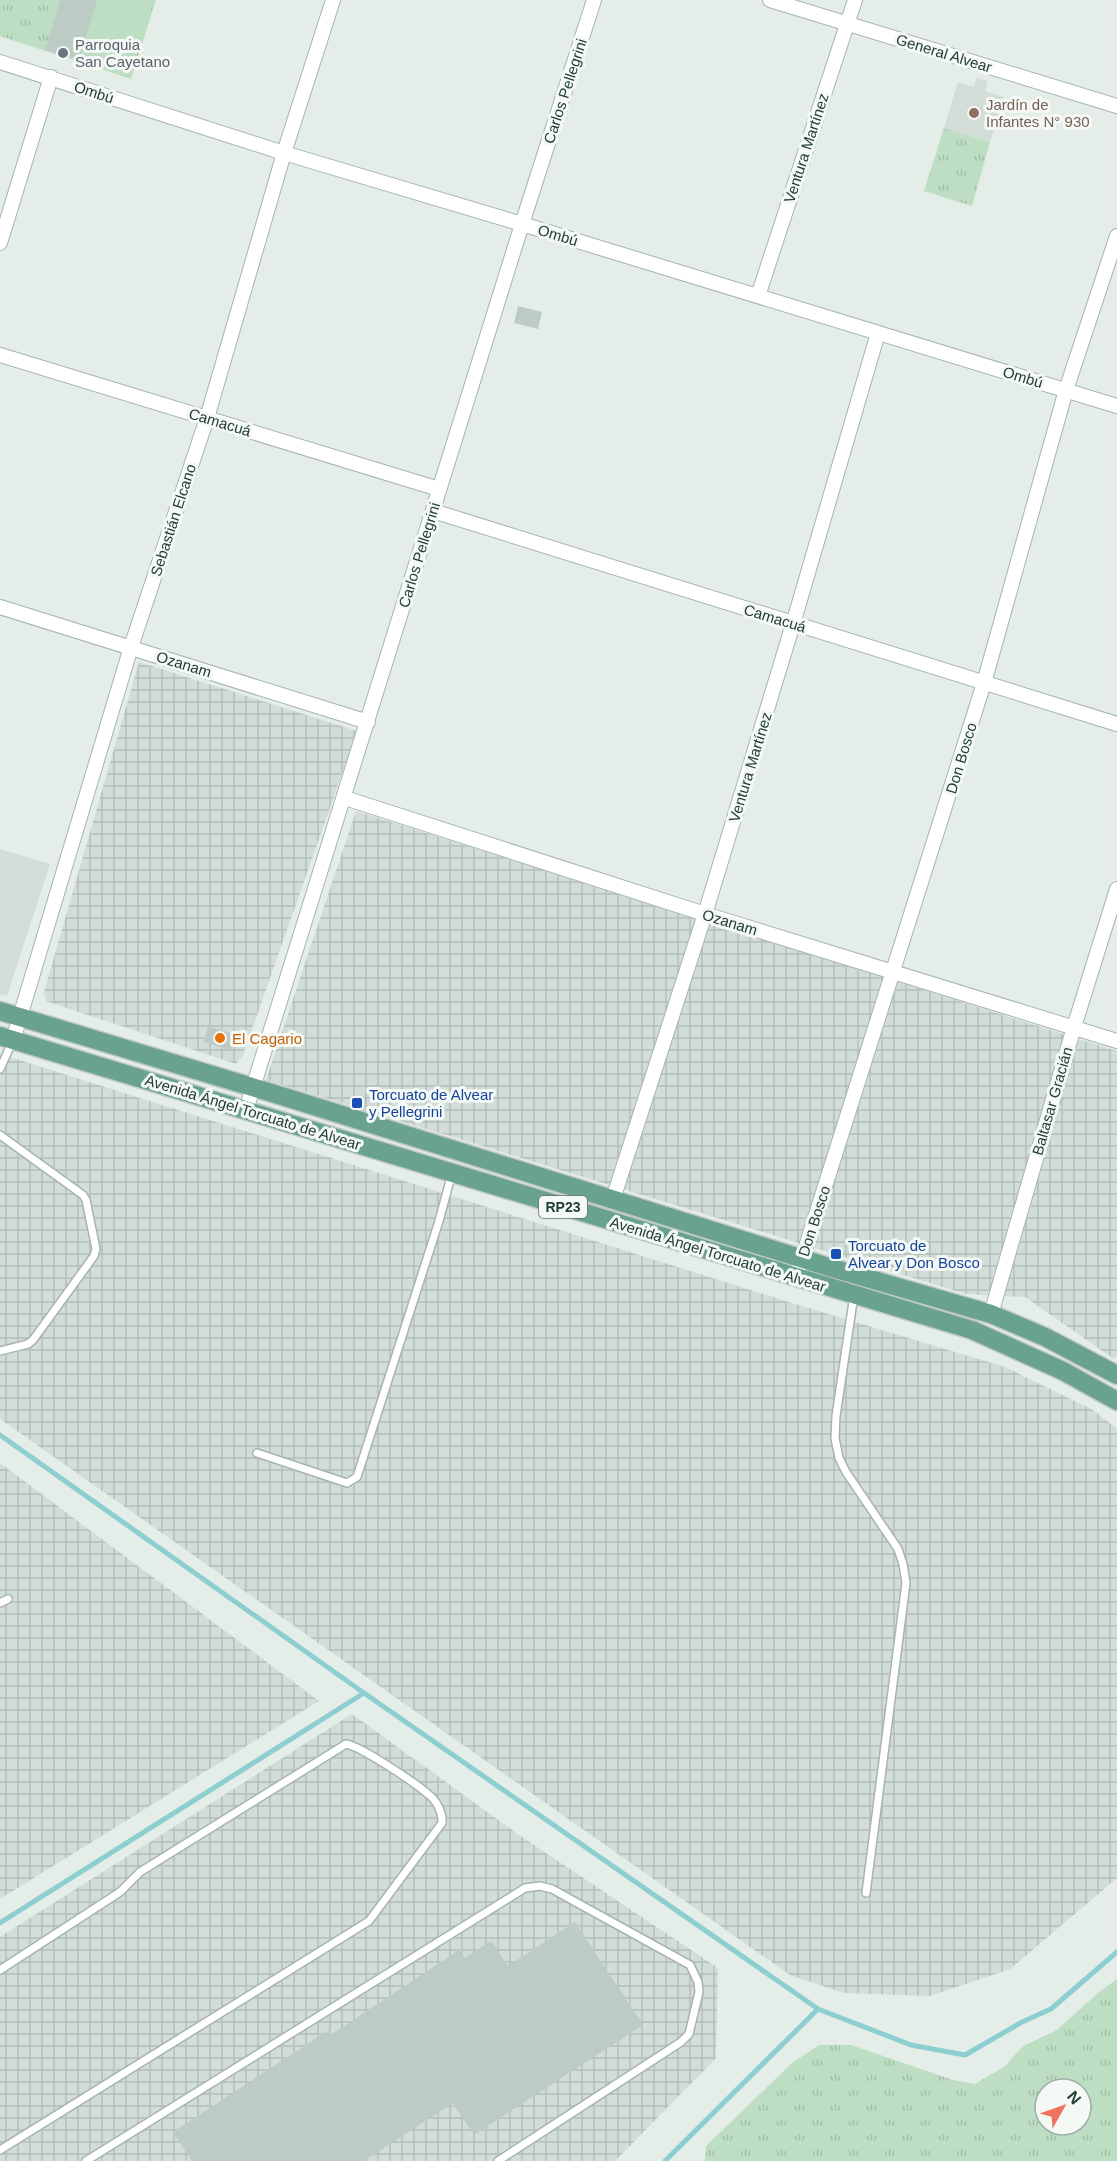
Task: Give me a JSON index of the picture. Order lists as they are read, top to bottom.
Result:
{
  "streets": {
    "main road": ["Avenida Ángel Torcuato de Alvear", "RP23"],
    "street": [
      "General Alvear",
      "Carlos Pellegrini",
      "Ombú",
      "Ventura Martínez",
      "Camacuá",
      "Sebastián Elcano",
      "Ozanam",
      "Don Bosco",
      "Baltasar Gracián"
    ]
  },
  "crossings": [
    ["General Alvear", "Ventura Martínez"],
    ["Carlos Pellegrini", "Ombú"],
    ["Carlos Pellegrini", "Camacuá"],
    ["Carlos Pellegrini", "Ozanam"],
    ["Carlos Pellegrini", "Avenida Ángel Torcuato de Alvear"],
    ["Ombú", "Ventura Martínez"],
    ["Ombú", "Sebastián Elcano"],
    ["Ombú", "Don Bosco"],
    ["Ventura Martínez", "Camacuá"],
    ["Ventura Martínez", "Ozanam"],
    ["Ventura Martínez", "Avenida Ángel Torcuato de Alvear"],
    ["Camacuá", "Sebastián Elcano"],
    ["Camacuá", "Don Bosco"],
    ["Sebastián Elcano", "Ozanam"],
    ["Sebastián Elcano", "Avenida Ángel Torcuato de Alvear"],
    ["Ozanam", "Don Bosco"],
    ["Ozanam", "Baltasar Gracián"],
    ["Don Bosco", "Avenida Ángel Torcuato de Alvear"],
    ["Baltasar Gracián", "Avenida Ángel Torcuato de Alvear"]
  ],
  "places": {
    "other": ["Parroquia San Cayetano", "Jardín de Infantes N° 930", "El Cagario"],
    "transit": ["Torcuato de Alvear y Pellegrini", "Torcuato de Alvear y Don Bosco"]
  },
  "north": "top right"
}
